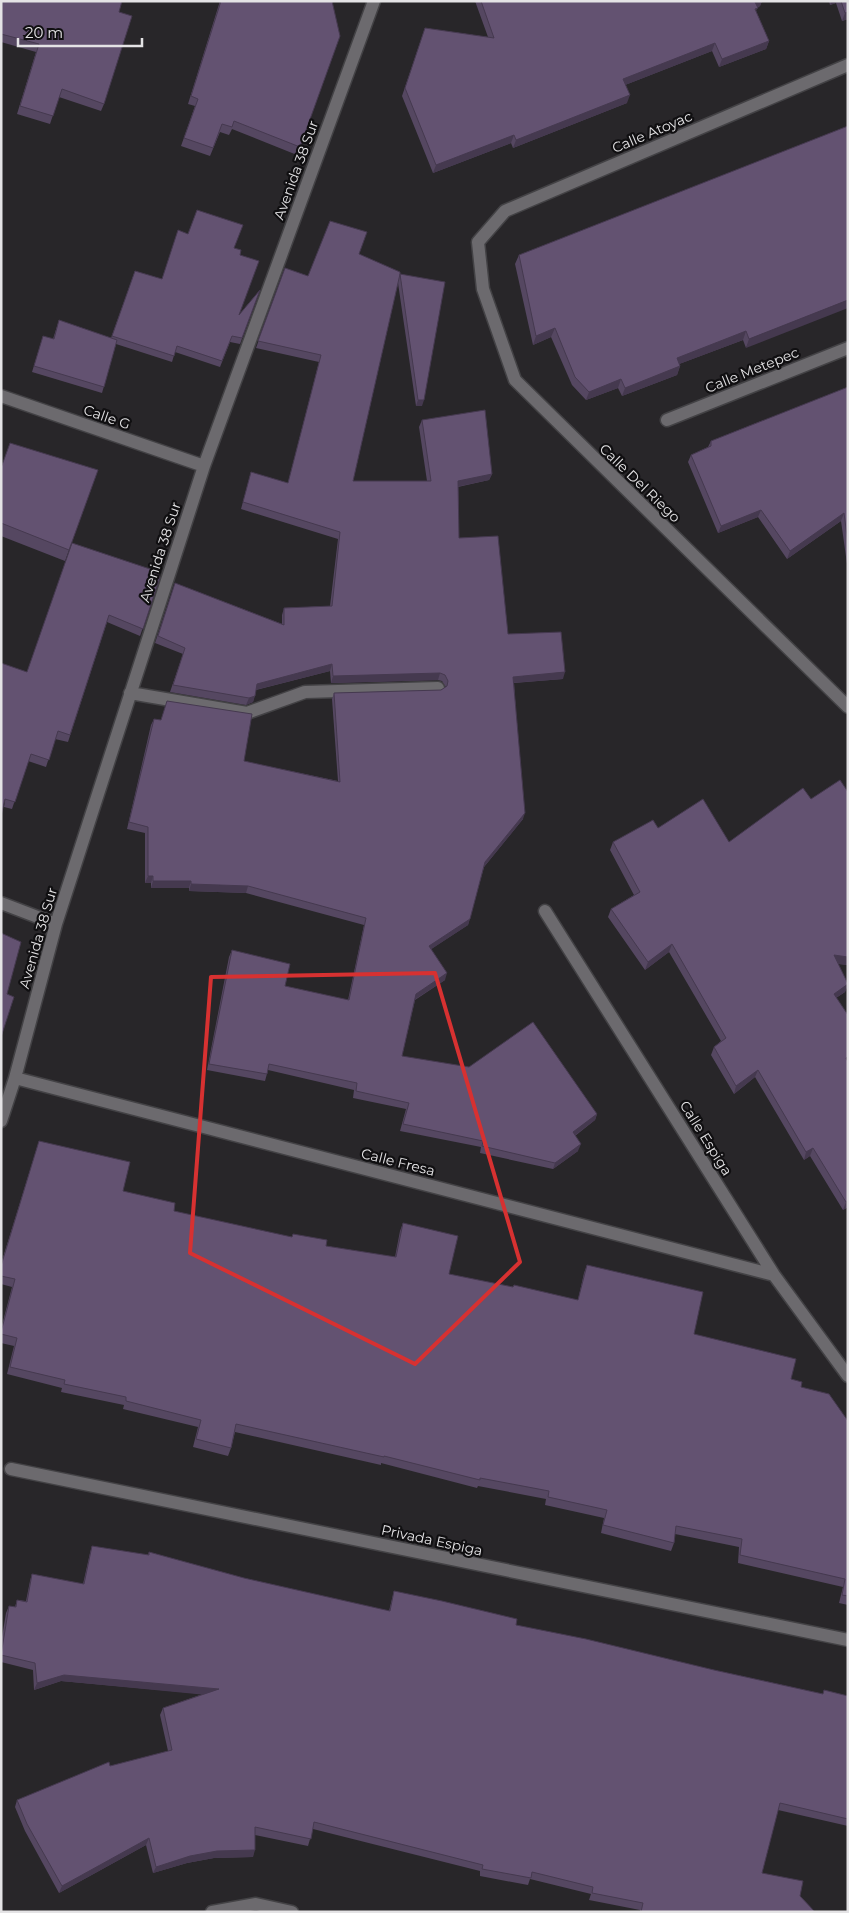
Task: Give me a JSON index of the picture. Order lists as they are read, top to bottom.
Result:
{
  "streets": {
    "street": [
      "Calle Atoyac",
      "Avenida 38 Sur",
      "Calle Metepec",
      "Calle G",
      "Calle Del Riego",
      "Calle Espiga",
      "Calle Fresa",
      "Privada Espiga"
    ]
  },
  "crossings": [
    ["Calle Atoyac", "Calle Del Riego"],
    ["Avenida 38 Sur", "Calle G"],
    ["Avenida 38 Sur", "Calle Fresa"],
    ["Calle Espiga", "Calle Fresa"]
  ],
  "scale_bar": "20 m"
}
